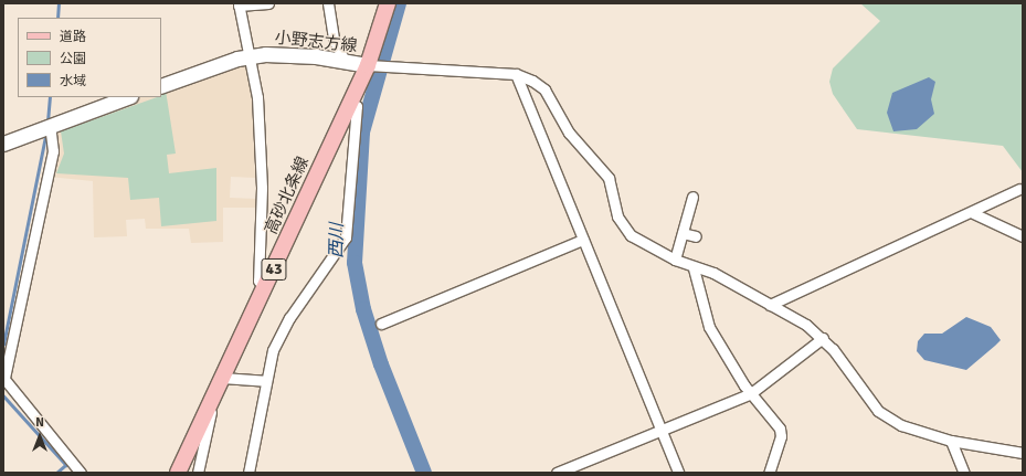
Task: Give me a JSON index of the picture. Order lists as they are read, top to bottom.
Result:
{
  "streets": {
    "main road": ["小野志方線", "高砂北条線", "43"]
  },
  "crossings": [
    ["小野志方線", "高砂北条線"]
  ],
  "water": ["西川"],
  "legend": ["道路", "公園", "水域"],
  "north": "top"
}
